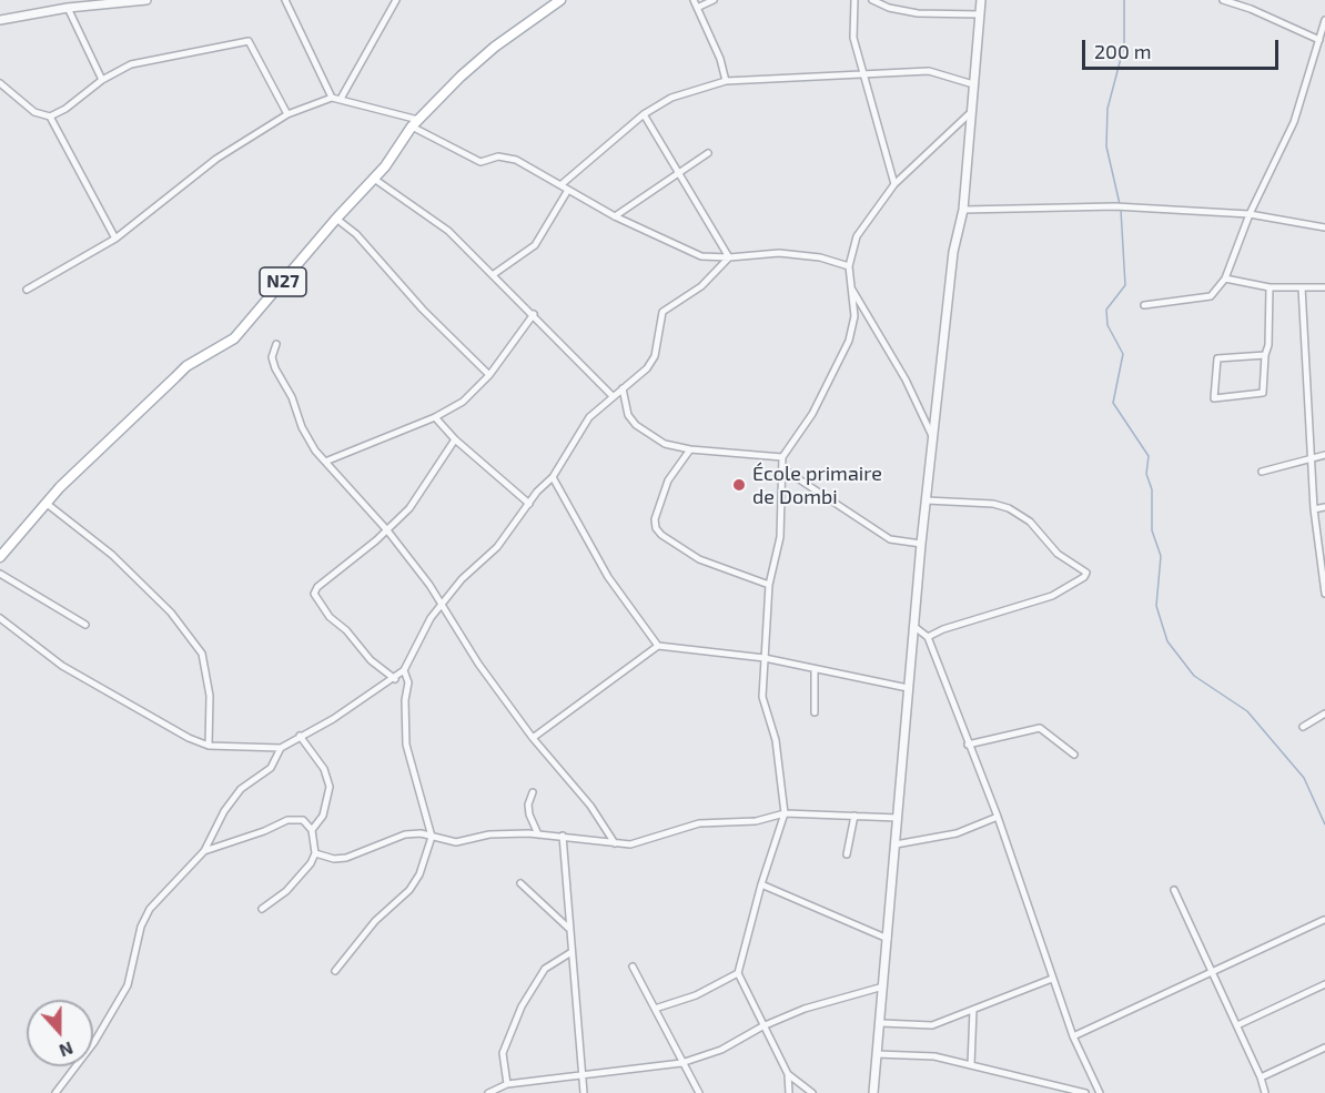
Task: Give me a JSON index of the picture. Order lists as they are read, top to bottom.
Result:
{
  "streets": {
    "main road": ["N27"]
  },
  "places": ["École primaire de Dombi"],
  "scale_bar": "200 m",
  "north": "bottom"
}
